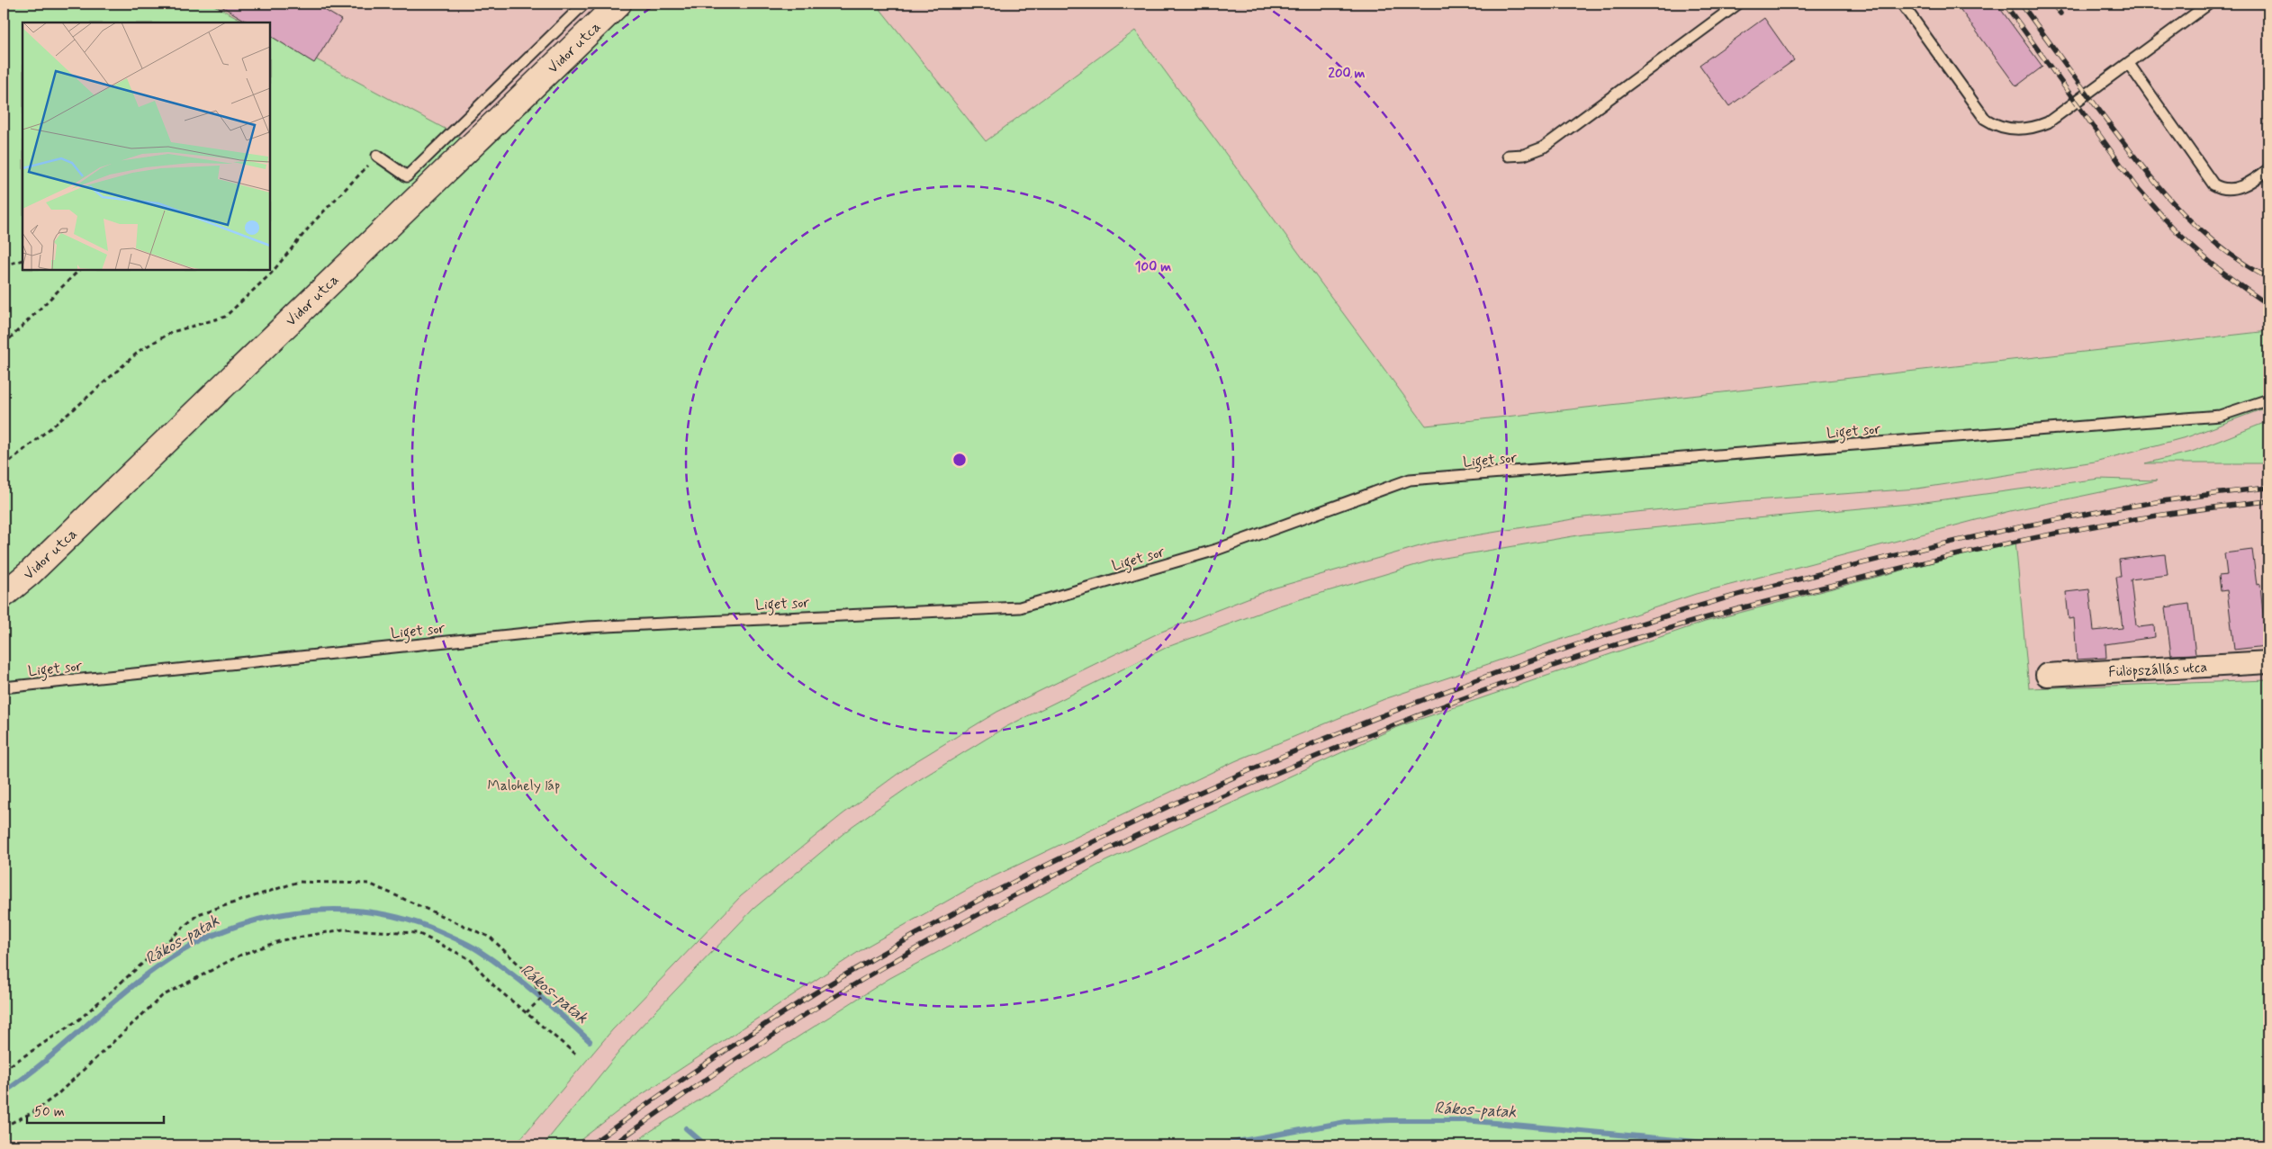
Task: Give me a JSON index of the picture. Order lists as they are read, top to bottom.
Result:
{
  "streets": {
    "street": ["Vidor utca", "Fülöpszállás utca"],
    "lane": ["Liget sor"]
  },
  "water": ["Rákos-patak"],
  "parks": ["Malohely láp"],
  "scale_bar": "50 m",
  "rings": ["200 m", "100 m"]
}
